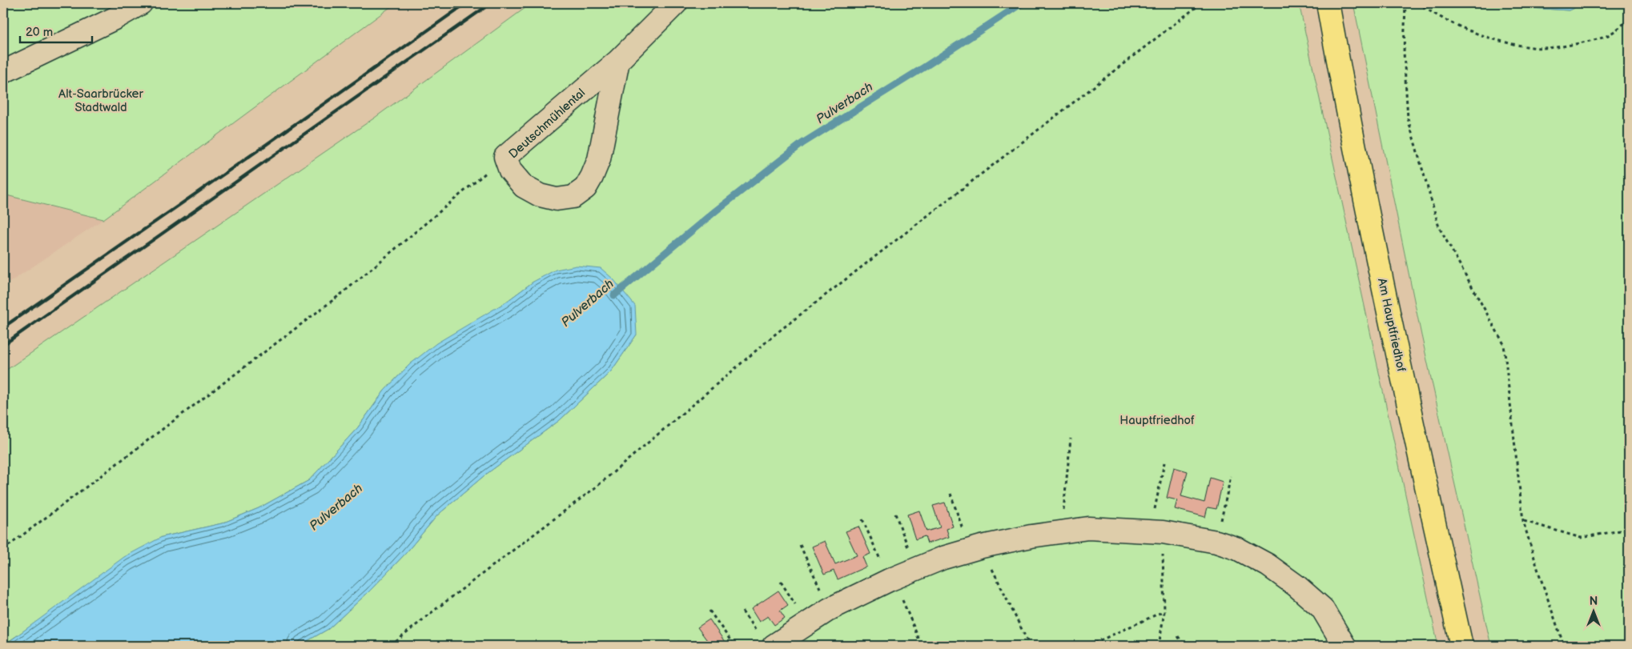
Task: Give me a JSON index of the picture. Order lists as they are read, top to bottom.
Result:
{
  "streets": {
    "main road": ["Am Hauptfriedhof"],
    "lane": ["Deutschmühlental"]
  },
  "water": ["Pulverbach"],
  "parks": ["Alt-Saarbrücker Stadtwald", "Hauptfriedhof"],
  "scale_bar": "20 m",
  "north": "top"
}
